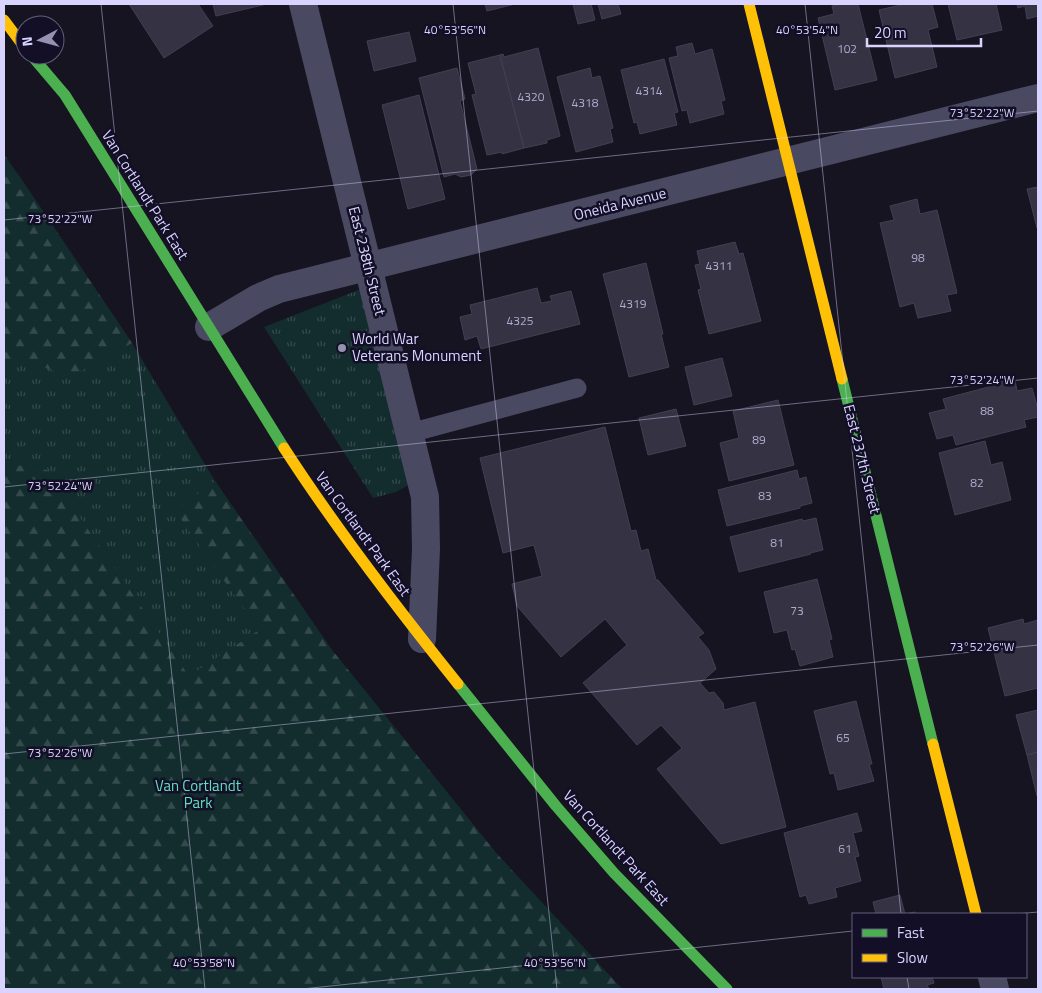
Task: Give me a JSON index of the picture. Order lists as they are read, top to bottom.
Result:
{
  "streets": {
    "street": [
      "Van Cortlandt Park East",
      "Oneida Avenue",
      "East 238th Street",
      "East 237th Street"
    ]
  },
  "crossings": [
    ["Van Cortlandt Park East", "Oneida Avenue"],
    ["Van Cortlandt Park East", "East 238th Street"],
    ["Oneida Avenue", "East 238th Street"],
    ["Oneida Avenue", "East 237th Street"]
  ],
  "parks": ["Van Cortlandt Park"],
  "places": ["World War Veterans Monument"],
  "house_numbers": [
    "102",
    "4314",
    "4320",
    "4318",
    "98",
    "4311",
    "4319",
    "4325",
    "88",
    "89",
    "82",
    "83",
    "81",
    "73",
    "65",
    "61"
  ],
  "legend": ["Fast", "Slow"],
  "scale_bar": "20 m",
  "north": "left",
  "coordinates": [
    "40°53'56\"N",
    "40°53'54\"N",
    "73°52'22\"W",
    "73°52'24\"W",
    "73°52'26\"W",
    "40°53'58\"N"
  ]
}
